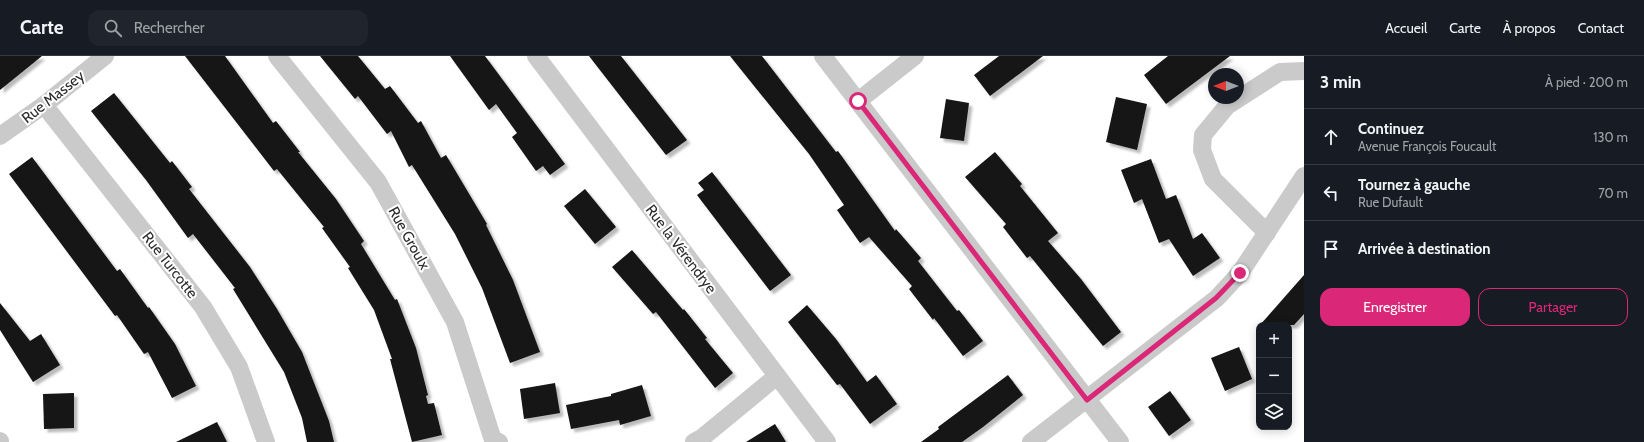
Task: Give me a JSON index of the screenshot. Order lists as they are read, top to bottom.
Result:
{
  "streets": {
    "street": [
      "Rue Massey",
      "Rue Groulx",
      "Rue la Vérendrye",
      "Rue Turcotte"
    ]
  },
  "crossings": [
    ["Rue Massey", "Rue Turcotte"]
  ],
  "north": "left",
  "page": {
    "header": "Carte",
    "search": "Rechercher",
    "nav": [
      "Accueil",
      "Carte",
      "À propos",
      "Contact"
    ],
    "heading": ["3 min", "À pied · 200 m"],
    "list": [
      ["Continuez", "Avenue François Foucault", "130 m"],
      ["Tournez à gauche", "Rue Dufault", "70 m"],
      "Arrivée à destination"
    ],
    "buttons": ["Enregistrer", "Partager"],
    "map_buttons": ["+", "−"]
  }
}
